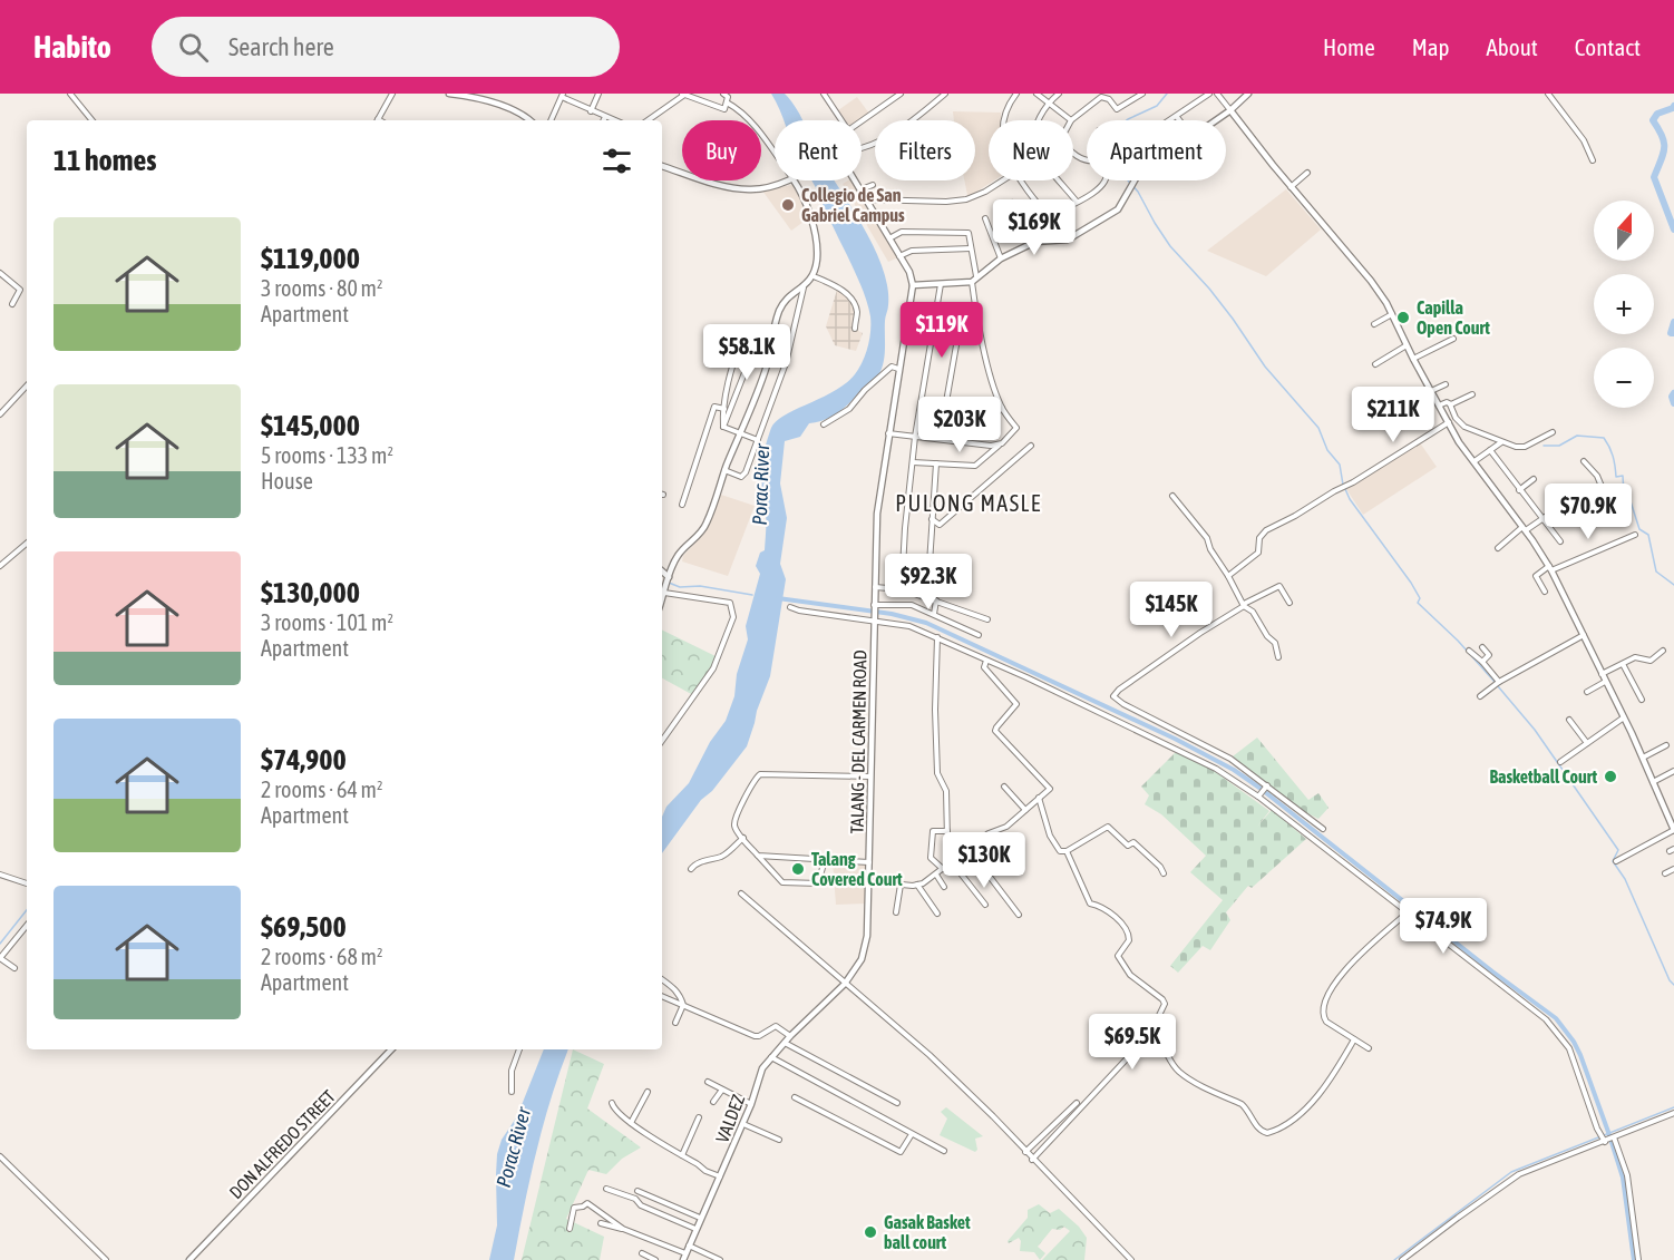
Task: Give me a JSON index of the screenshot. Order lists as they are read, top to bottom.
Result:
{
  "streets": {
    "street": ["TALANG - DEL CARMEN ROAD", "VALDEZ", "DON ALFREDO STREET"]
  },
  "crossings": [
    ["TALANG - DEL CARMEN ROAD", "VALDEZ"]
  ],
  "districts": ["PULONG MASLE"],
  "water": ["Porac River"],
  "places": [
    "Collegio de San Gabriel Campus",
    "Capilla Open Court",
    "Basketball Court",
    "Talang Covered Court",
    "Gasak Basket ball court"
  ],
  "north": "top",
  "page": {
    "header": "Habito",
    "search": "Search here",
    "nav": [
      "Home",
      "Map",
      "About",
      "Contact"
    ],
    "chip": [
      "Buy",
      "Rent",
      "Filters",
      "New",
      "Apartment"
    ],
    "heading": "11 homes",
    "price": [
      "$169K",
      "$119K",
      "$58.1K",
      "$211K",
      "$203K",
      "$70.9K",
      "$92.3K",
      "$145K",
      "$130K",
      "$74.9K",
      "$69.5K"
    ],
    "map_buttons": ["+", "−"],
    "list": [
      {
        "name": "$119,000",
        "note": "3 rooms · 80 m² · Apartment"
      },
      {
        "name": "$145,000",
        "note": "5 rooms · 133 m² · House"
      },
      {
        "name": "$130,000",
        "note": "3 rooms · 101 m² · Apartment"
      },
      {
        "name": "$74,900",
        "note": "2 rooms · 64 m² · Apartment"
      },
      {
        "name": "$69,500",
        "note": "2 rooms · 68 m² · Apartment"
      }
    ]
  }
}
